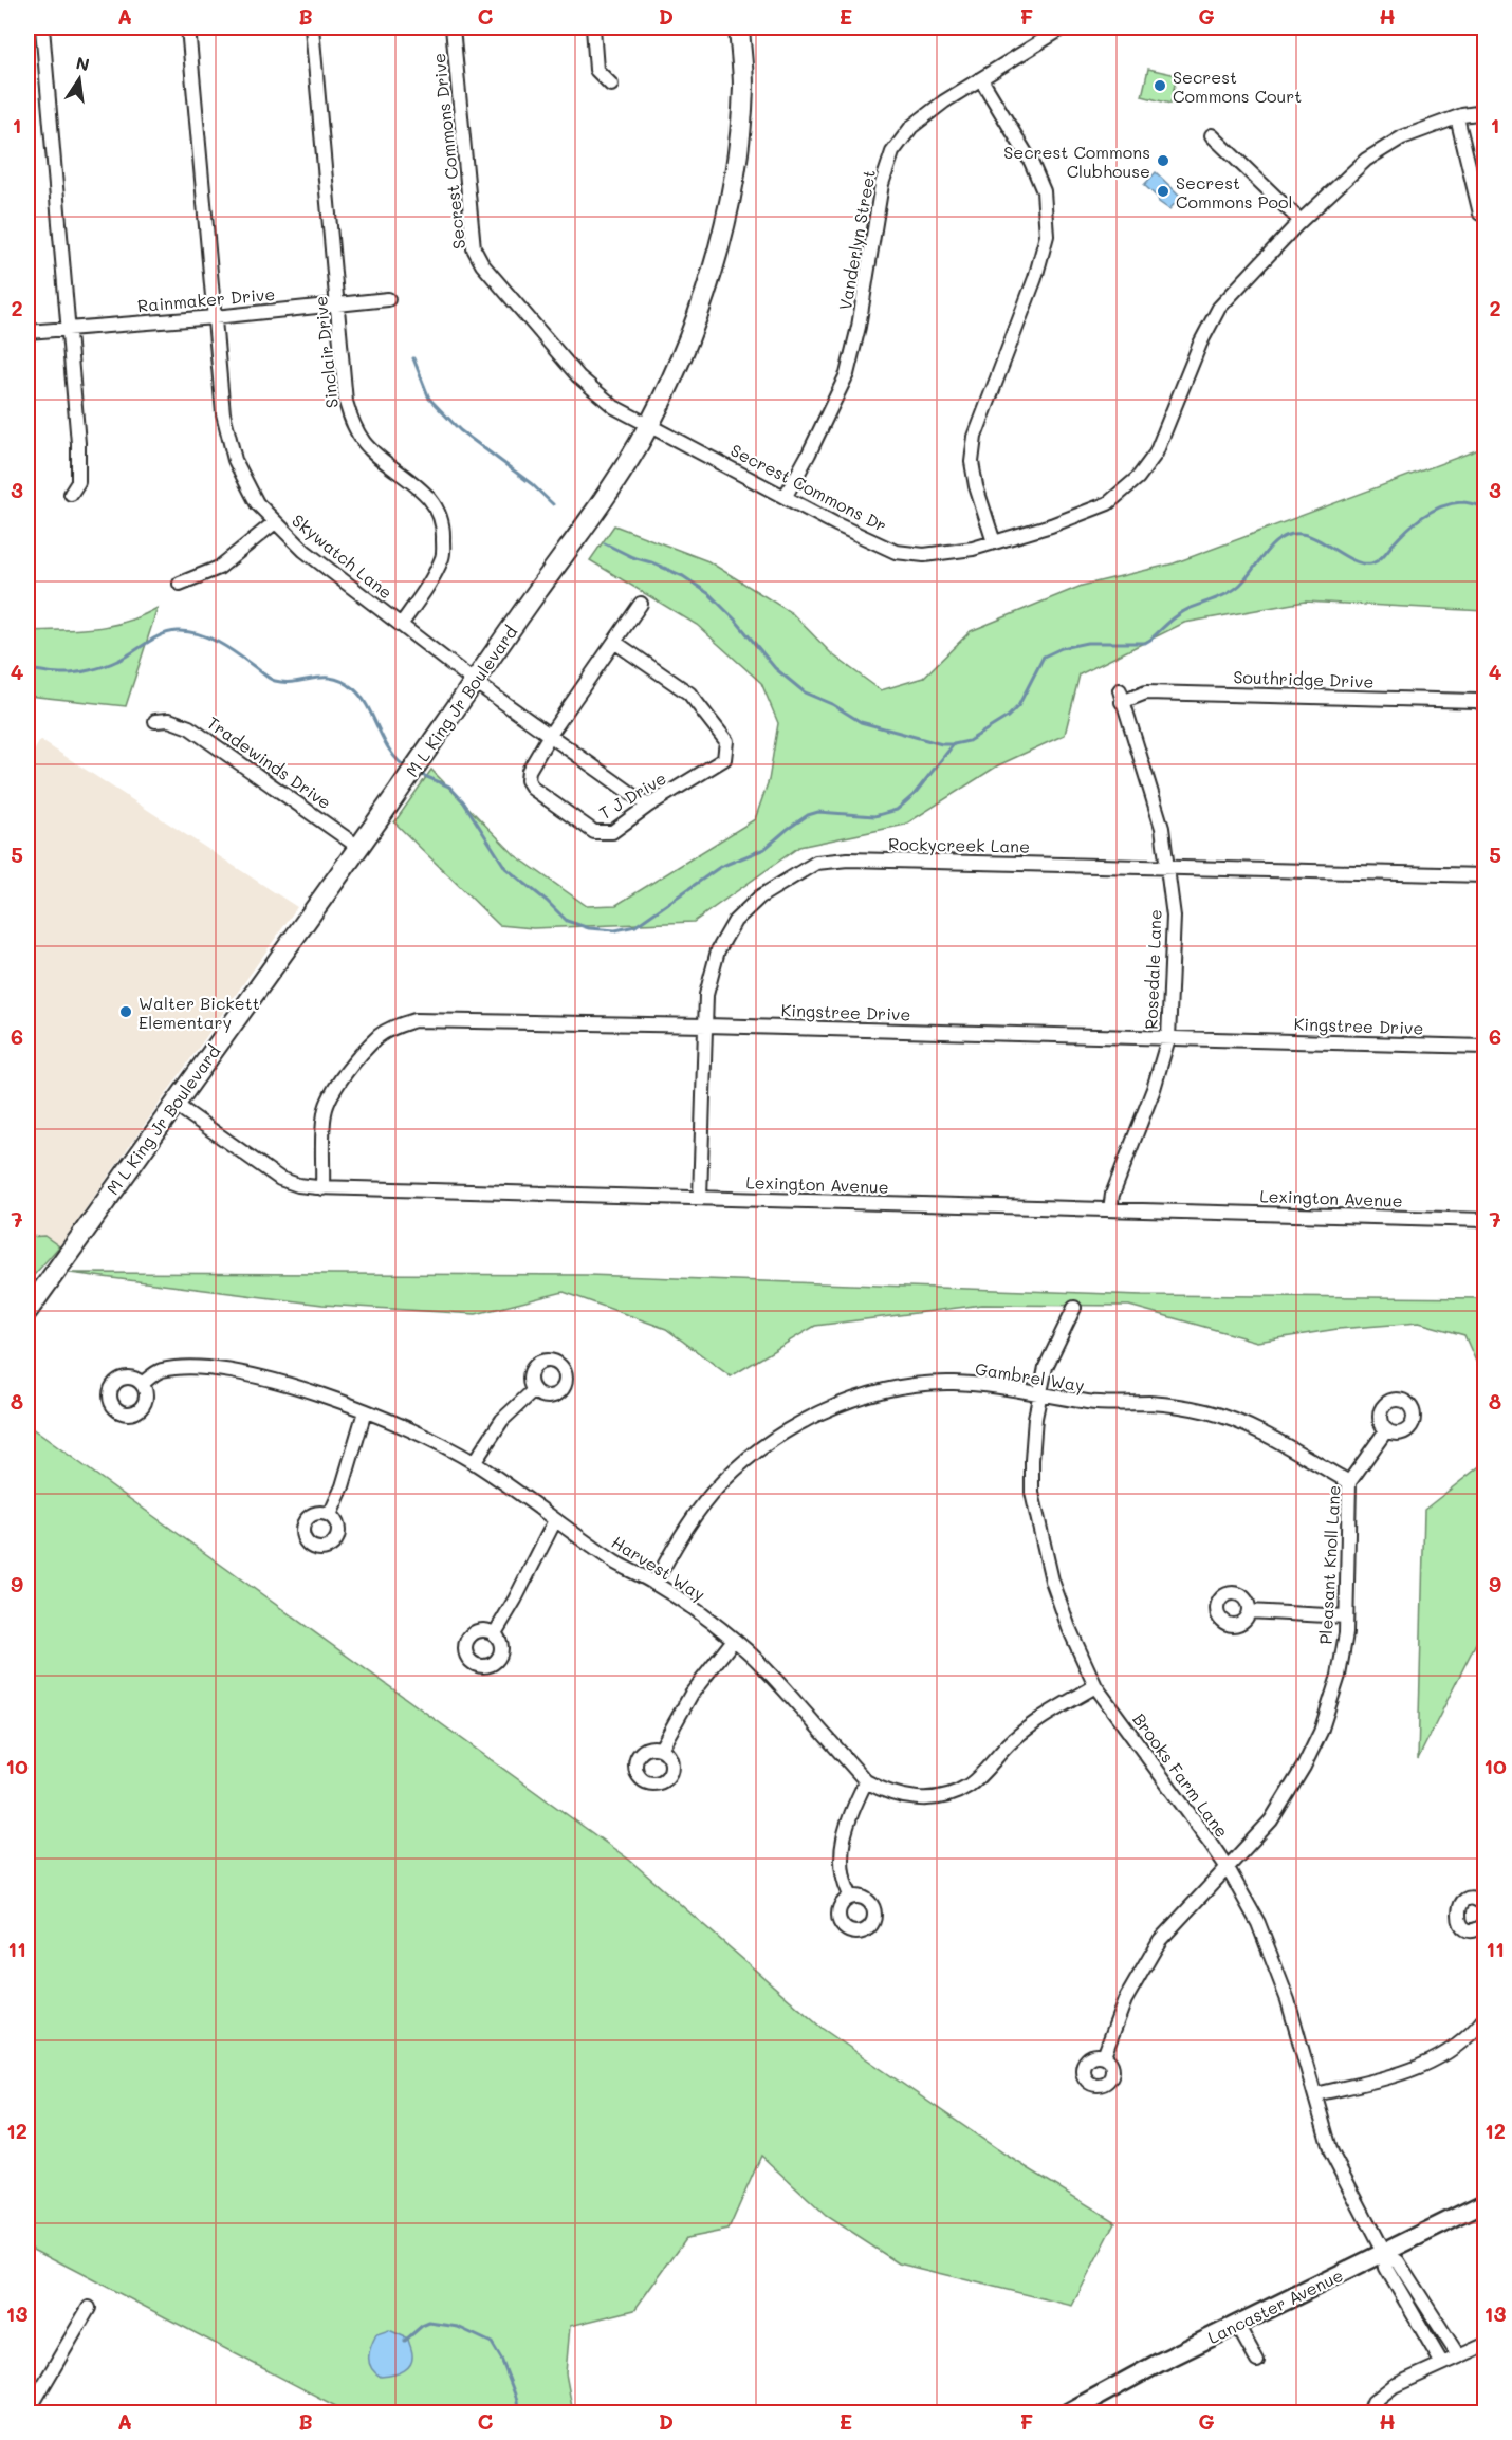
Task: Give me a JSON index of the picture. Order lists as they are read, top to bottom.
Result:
{
  "streets": {
    "main road": ["M L King Jr Boulevard", "Lancaster Avenue"],
    "street": [
      "Secrest Commons Drive",
      "Vanderlyn Street",
      "Rainmaker Drive",
      "Sinclair Drive",
      "Secrest Commons Dr",
      "Skywatch Lane",
      "Southridge Drive",
      "Tradewinds Drive",
      "T J Drive",
      "Rockycreek Lane",
      "Rosedale Lane",
      "Kingstree Drive",
      "Lexington Avenue",
      "Gambrel Way",
      "Pleasant Knoll Lane",
      "Harvest Way",
      "Brooks Farm Lane"
    ]
  },
  "crossings": [
    ["Secrest Commons Drive", "Secrest Commons Dr"],
    ["Secrest Commons Drive", "M L King Jr Boulevard"],
    ["Vanderlyn Street", "Secrest Commons Dr"],
    ["Rainmaker Drive", "Sinclair Drive"],
    ["Rainmaker Drive", "Skywatch Lane"],
    ["Sinclair Drive", "Skywatch Lane"],
    ["Secrest Commons Dr", "M L King Jr Boulevard"],
    ["Skywatch Lane", "M L King Jr Boulevard"],
    ["Skywatch Lane", "T J Drive"],
    ["Southridge Drive", "Rosedale Lane"],
    ["M L King Jr Boulevard", "Tradewinds Drive"],
    ["M L King Jr Boulevard", "Lexington Avenue"],
    ["Rockycreek Lane", "Rosedale Lane"],
    ["Rockycreek Lane", "Kingstree Drive"],
    ["Rockycreek Lane", "Lexington Avenue"],
    ["Rosedale Lane", "Kingstree Drive"],
    ["Rosedale Lane", "Lexington Avenue"],
    ["Kingstree Drive", "Lexington Avenue"],
    ["Gambrel Way", "Pleasant Knoll Lane"],
    ["Gambrel Way", "Harvest Way"],
    ["Gambrel Way", "Brooks Farm Lane"],
    ["Pleasant Knoll Lane", "Brooks Farm Lane"],
    ["Harvest Way", "Brooks Farm Lane"],
    ["Brooks Farm Lane", "Lancaster Avenue"]
  ],
  "places": [
    "Secrest Commons Court",
    "Secrest Commons Clubhouse",
    "Secrest Commons Pool",
    "Walter Bickett Elementary"
  ],
  "north": "top",
  "grid": {
    "columns": [
      "A",
      "B",
      "C",
      "D",
      "E",
      "F",
      "G",
      "H"
    ],
    "rows": [
      "1",
      "2",
      "3",
      "4",
      "5",
      "6",
      "7",
      "8",
      "9",
      "10",
      "11",
      "12",
      "13"
    ]
  }
}
